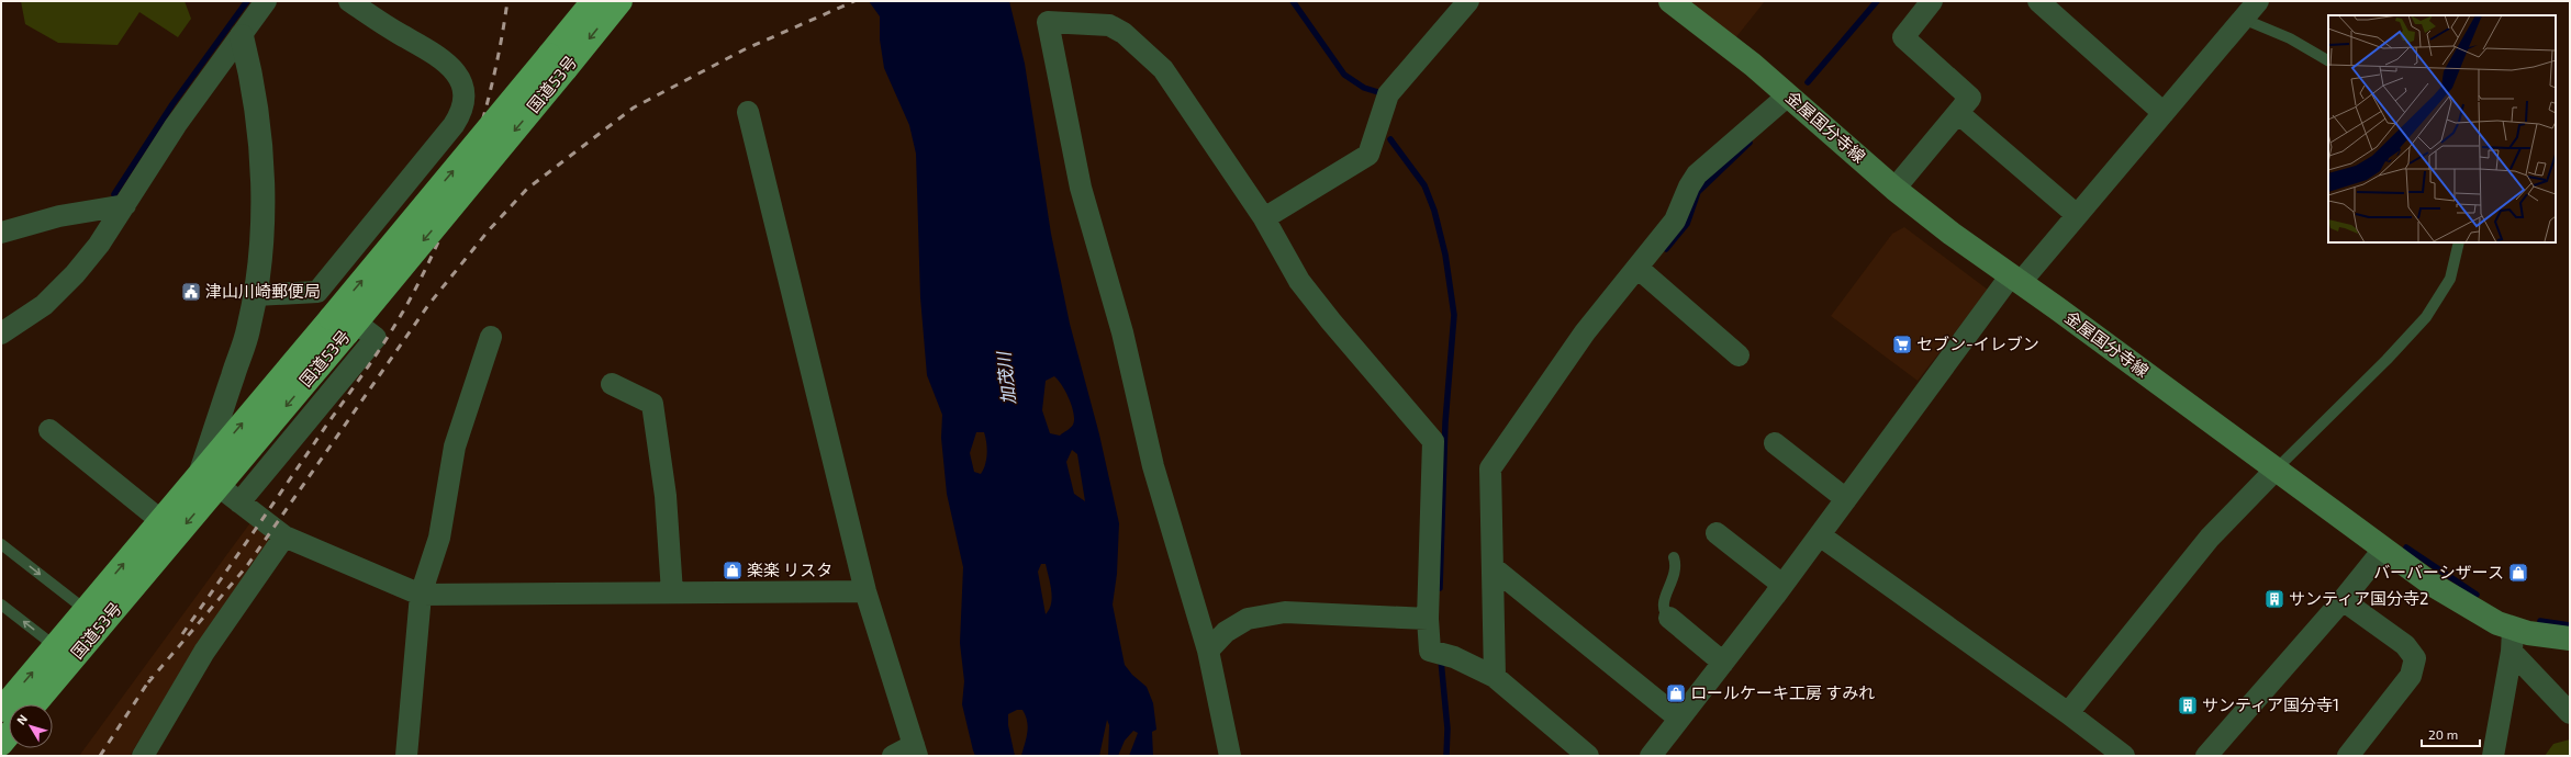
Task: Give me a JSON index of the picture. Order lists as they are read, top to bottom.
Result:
{
  "streets": {
    "highway": ["国道53号"],
    "main road": ["金屋国分寺線"]
  },
  "water": ["加茂川"],
  "places": {
    "public building": ["津山川崎郵便局"],
    "supermarket": ["セブン-イレブン"],
    "shop": ["楽楽 リスタ", "バーバーシザース", "ロールケーキ工房 すみれ"],
    "building": ["サンティア国分寺2", "サンティア国分寺1"]
  },
  "scale_bar": "20 m",
  "north": "top left"
}
